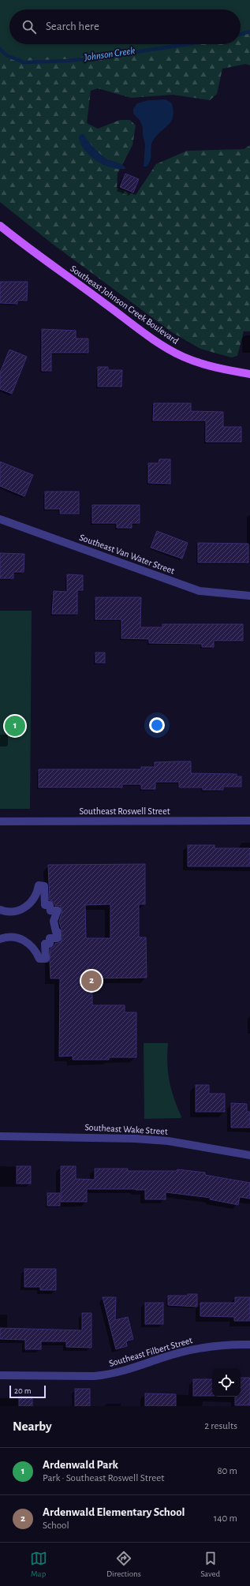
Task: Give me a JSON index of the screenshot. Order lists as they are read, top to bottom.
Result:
{
  "streets": {
    "main road": ["Southeast Johnson Creek Boulevard"],
    "street": [
      "Southeast Van Water Street",
      "Southeast Roswell Street",
      "Southeast Wake Street",
      "Southeast Filbert Street"
    ]
  },
  "water": ["Johnson Creek"],
  "scale_bar": "20 m",
  "page": {
    "search": "Search here",
    "pins": ["1", "2"],
    "scale": "20 m",
    "heading": ["Nearby", "2 results"],
    "list": [
      {
        "mark": "1",
        "name": "Ardenwald Park",
        "note": "Park · Southeast Roswell Street",
        "value": "80 m"
      },
      {
        "mark": "2",
        "name": "Ardenwald Elementary School",
        "note": "School",
        "value": "140 m"
      }
    ],
    "nav": ["Map", "Directions", "Saved"]
  }
}
